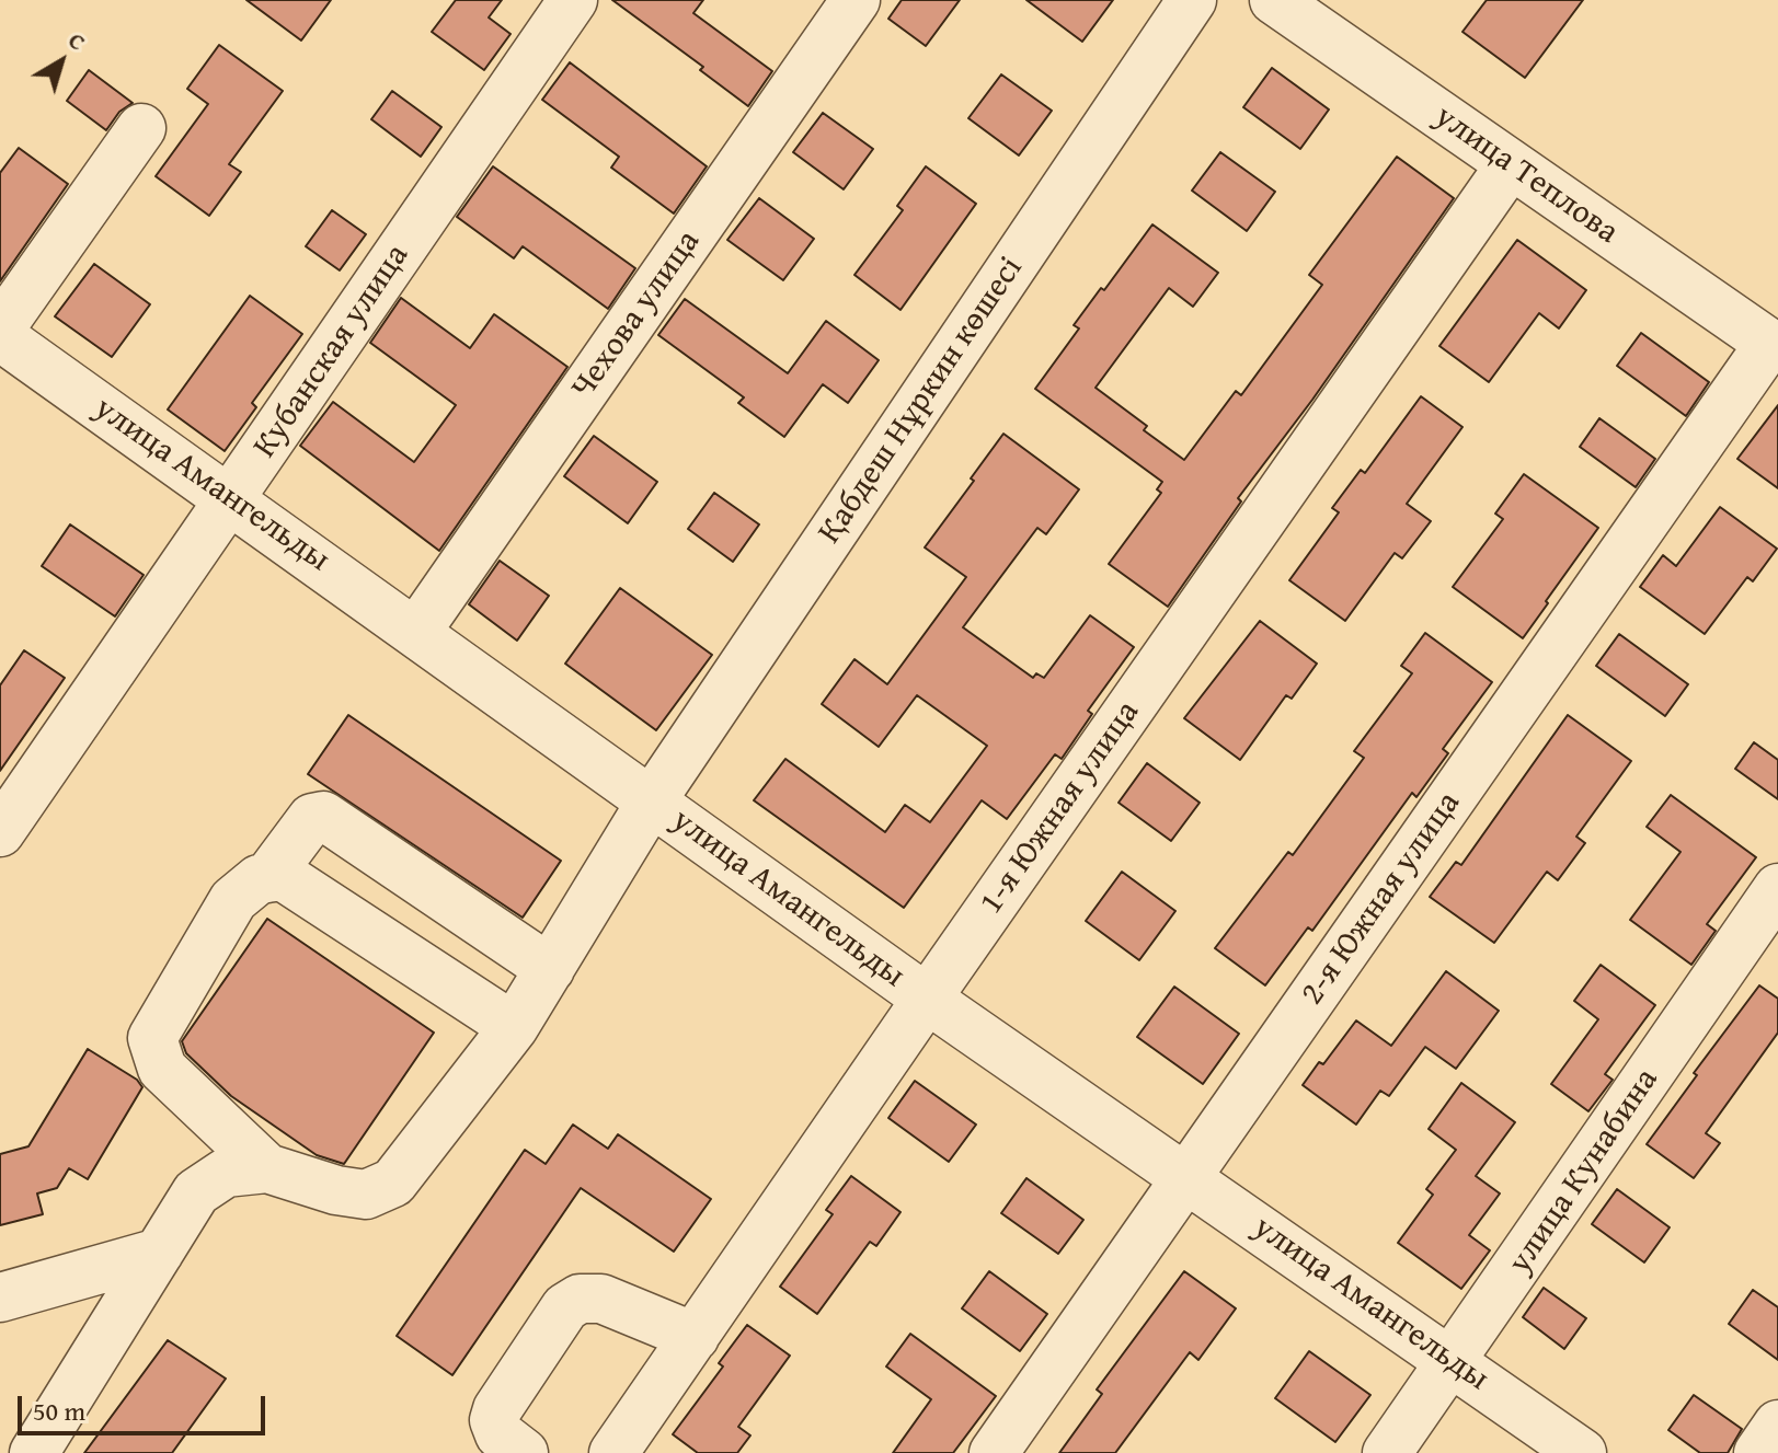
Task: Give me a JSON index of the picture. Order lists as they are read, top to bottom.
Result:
{
  "streets": {
    "street": [
      "улица Теплова",
      "Чехова улица",
      "Кубанская улица",
      "Қабдеш Нұркин көшесі",
      "улица Амангельды",
      "1-я Южная улица",
      "2-я Южная улица",
      "улица Кунабина"
    ]
  },
  "crossings": [
    ["улица Теплова", "1-я Южная улица"],
    ["улица Теплова", "2-я Южная улица"],
    ["Чехова улица", "улица Амангельды"],
    ["Кубанская улица", "улица Амангельды"],
    ["Қабдеш Нұркин көшесі", "улица Амангельды"],
    ["улица Амангельды", "1-я Южная улица"],
    ["улица Амангельды", "2-я Южная улица"],
    ["улица Амангельды", "улица Кунабина"]
  ],
  "scale_bar": "50 m",
  "north": "top right"
}
